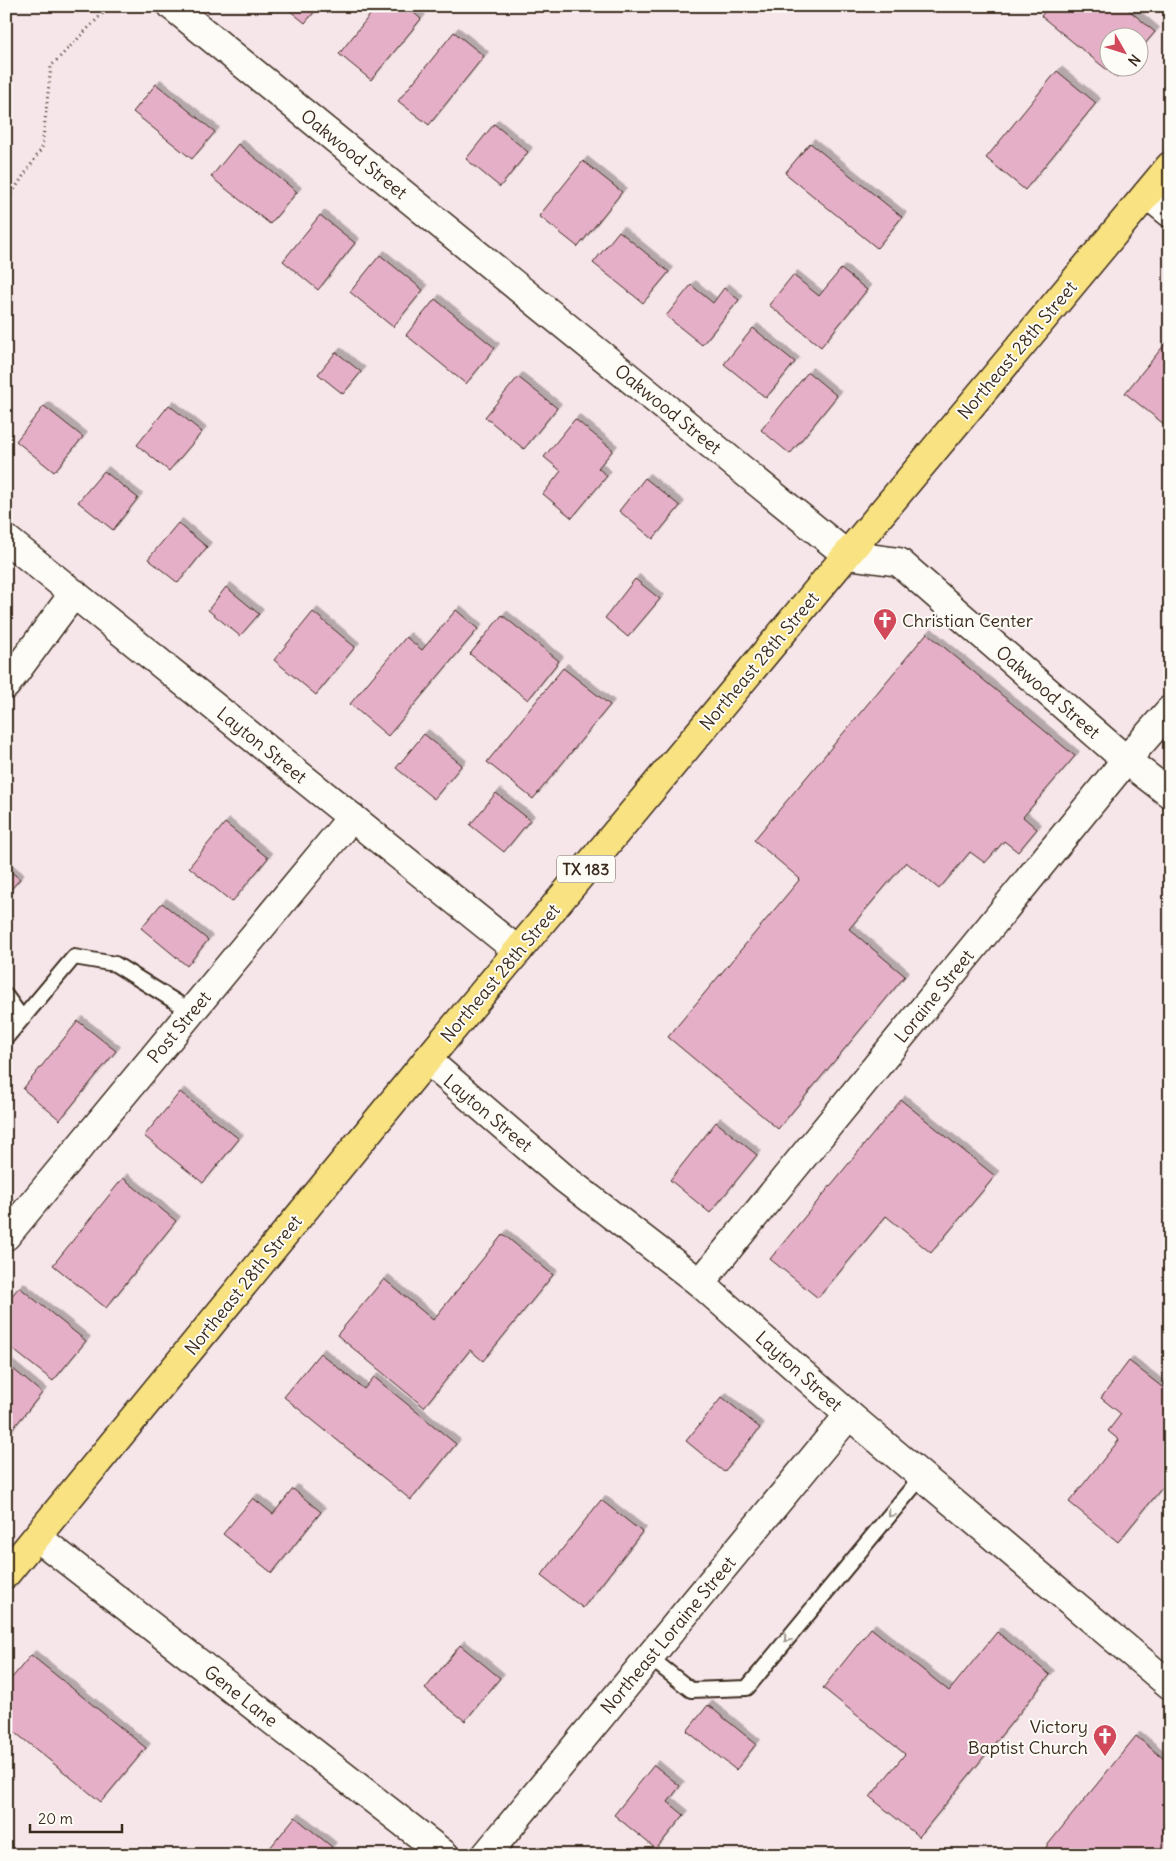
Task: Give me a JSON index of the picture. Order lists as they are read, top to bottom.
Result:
{
  "streets": {
    "main road": ["Northeast 28th Street", "TX 183"],
    "street": [
      "Oakwood Street",
      "Layton Street",
      "Loraine Street",
      "Post Street",
      "Northeast Loraine Street",
      "Gene Lane"
    ]
  },
  "crossings": [
    ["Oakwood Street", "Northeast 28th Street"],
    ["Oakwood Street", "Loraine Street"],
    ["Northeast 28th Street", "Layton Street"],
    ["Northeast 28th Street", "Gene Lane"],
    ["Layton Street", "Loraine Street"],
    ["Layton Street", "Post Street"],
    ["Layton Street", "Northeast Loraine Street"]
  ],
  "places": {
    "church": ["Christian Center", "Victory Baptist Church"]
  },
  "scale_bar": "20 m",
  "north": "bottom right"
}
